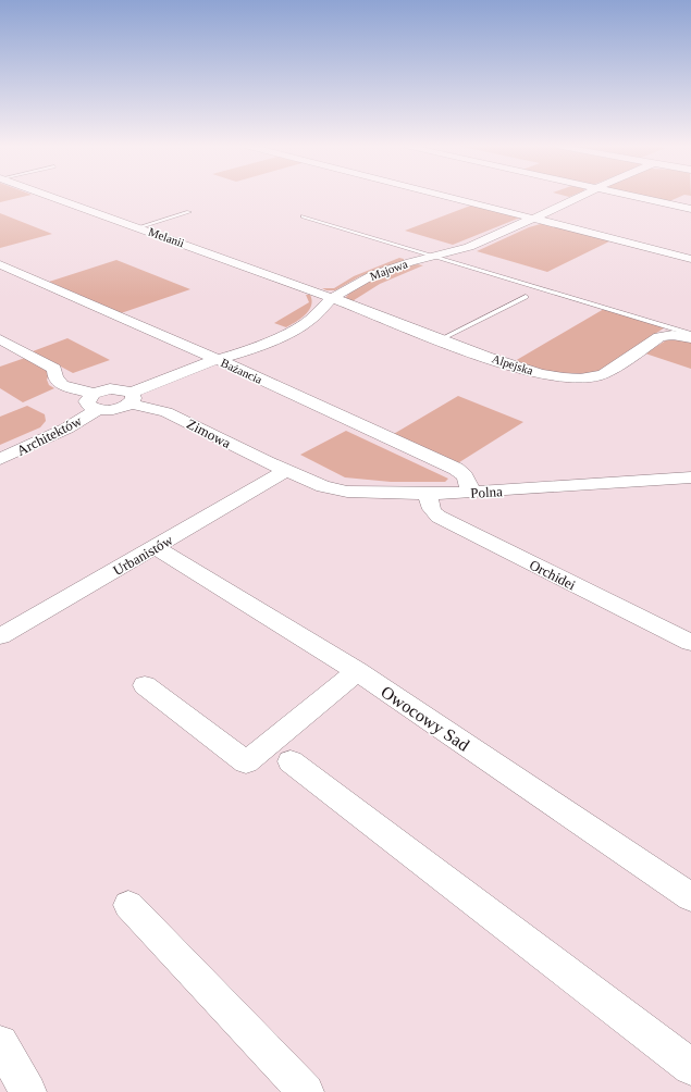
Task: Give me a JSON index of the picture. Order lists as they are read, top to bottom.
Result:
{
  "streets": {
    "street": [
      "Melanii",
      "Majowa",
      "Alpejska",
      "Bażancia",
      "Zimowa",
      "Architektów",
      "Polna",
      "Urbanistów",
      "Orchidei",
      "Owocowy Sad"
    ]
  },
  "crossings": [
    ["Melanii", "Majowa"],
    ["Melanii", "Alpejska"],
    ["Majowa", "Alpejska"],
    ["Majowa", "Bażancia"],
    ["Majowa", "Zimowa"],
    ["Majowa", "Architektów"],
    ["Bażancia", "Polna"],
    ["Zimowa", "Polna"],
    ["Zimowa", "Urbanistów"],
    ["Polna", "Urbanistów"],
    ["Polna", "Orchidei"],
    ["Urbanistów", "Owocowy Sad"]
  ]
}
